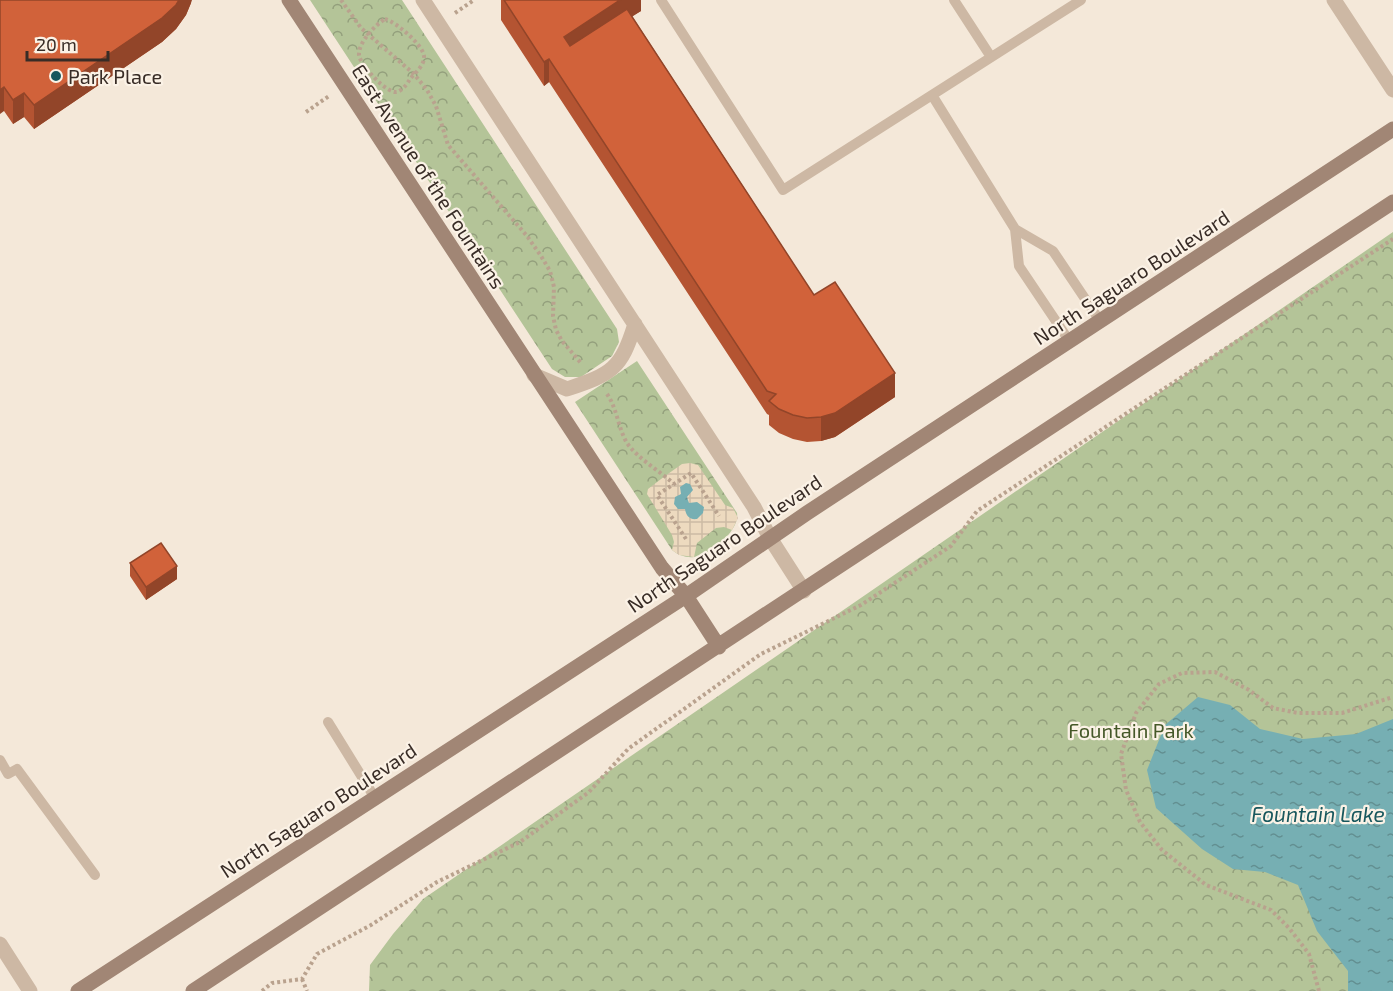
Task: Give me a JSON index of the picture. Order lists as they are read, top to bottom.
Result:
{
  "streets": {
    "main road": ["East Avenue of the Fountains", "North Saguaro Boulevard"]
  },
  "crossings": [
    ["East Avenue of the Fountains", "North Saguaro Boulevard"]
  ],
  "water": ["Fountain Lake"],
  "parks": ["Fountain Park"],
  "places": ["Park Place"],
  "scale_bar": "20 m"
}
